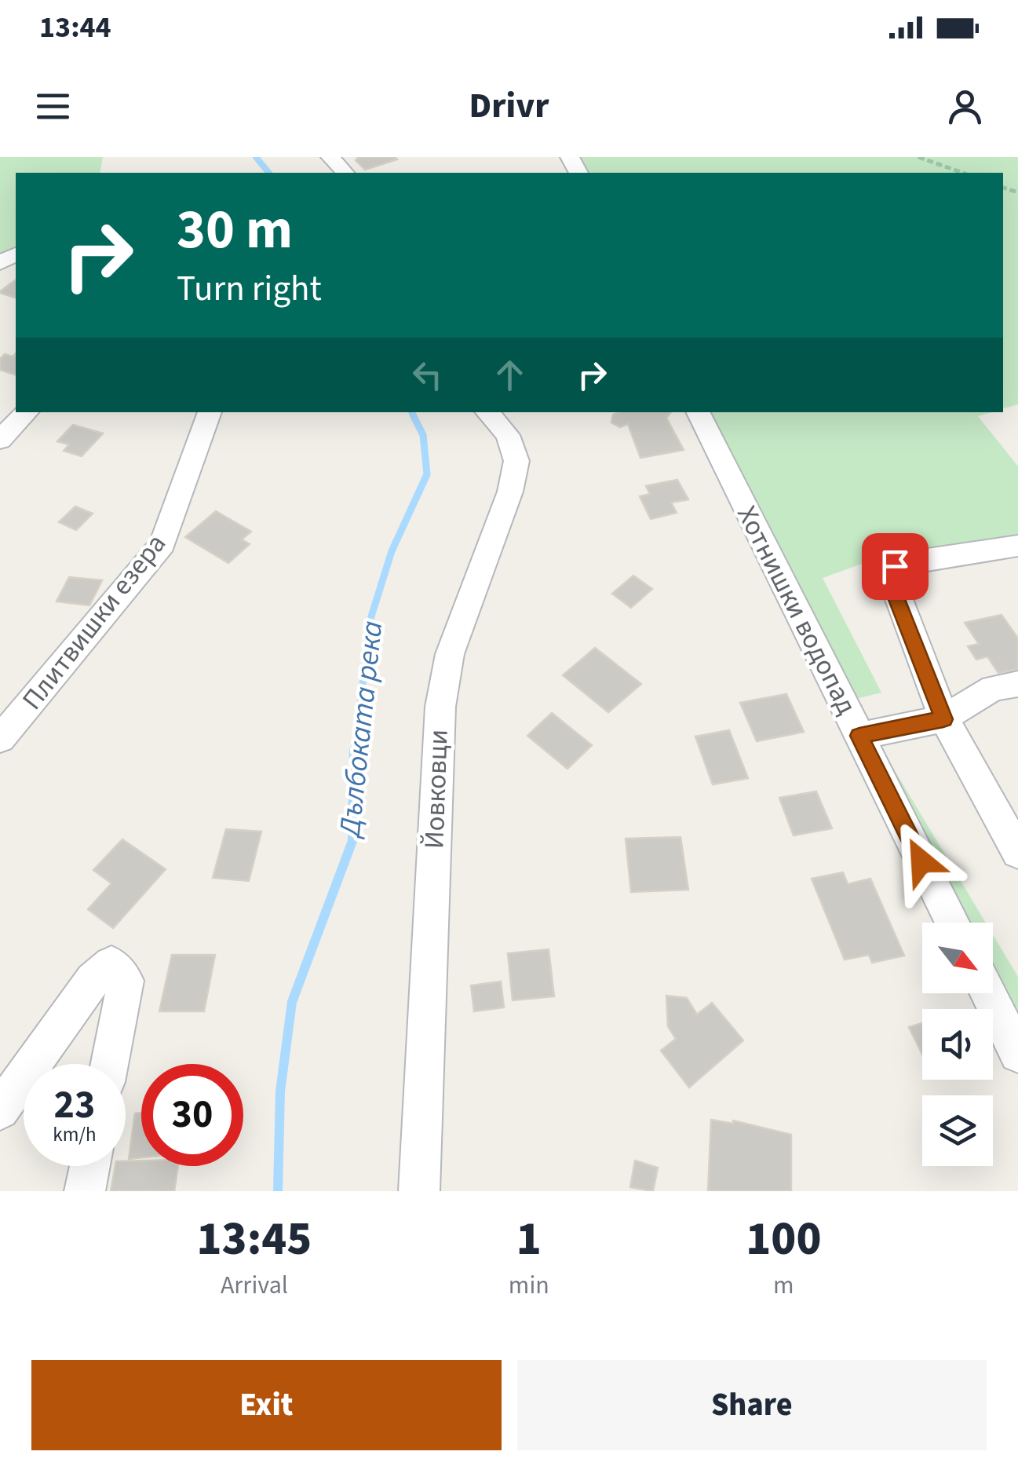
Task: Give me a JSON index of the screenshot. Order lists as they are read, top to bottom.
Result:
{
  "streets": {
    "street": ["Хотнишки водопад", "Плитвишки езера", "Йовковци"]
  },
  "water": ["Дълбоката река"],
  "north": "bottom right",
  "page": {
    "status": "13:44",
    "header": "Drivr",
    "turn": ["30 m", "Turn right"],
    "speed": "23 km/h",
    "limit": "30",
    "eta": [
      "13:45",
      "Arrival",
      "1",
      "min",
      "100",
      "m"
    ],
    "buttons": ["Exit", "Share"]
  }
}
